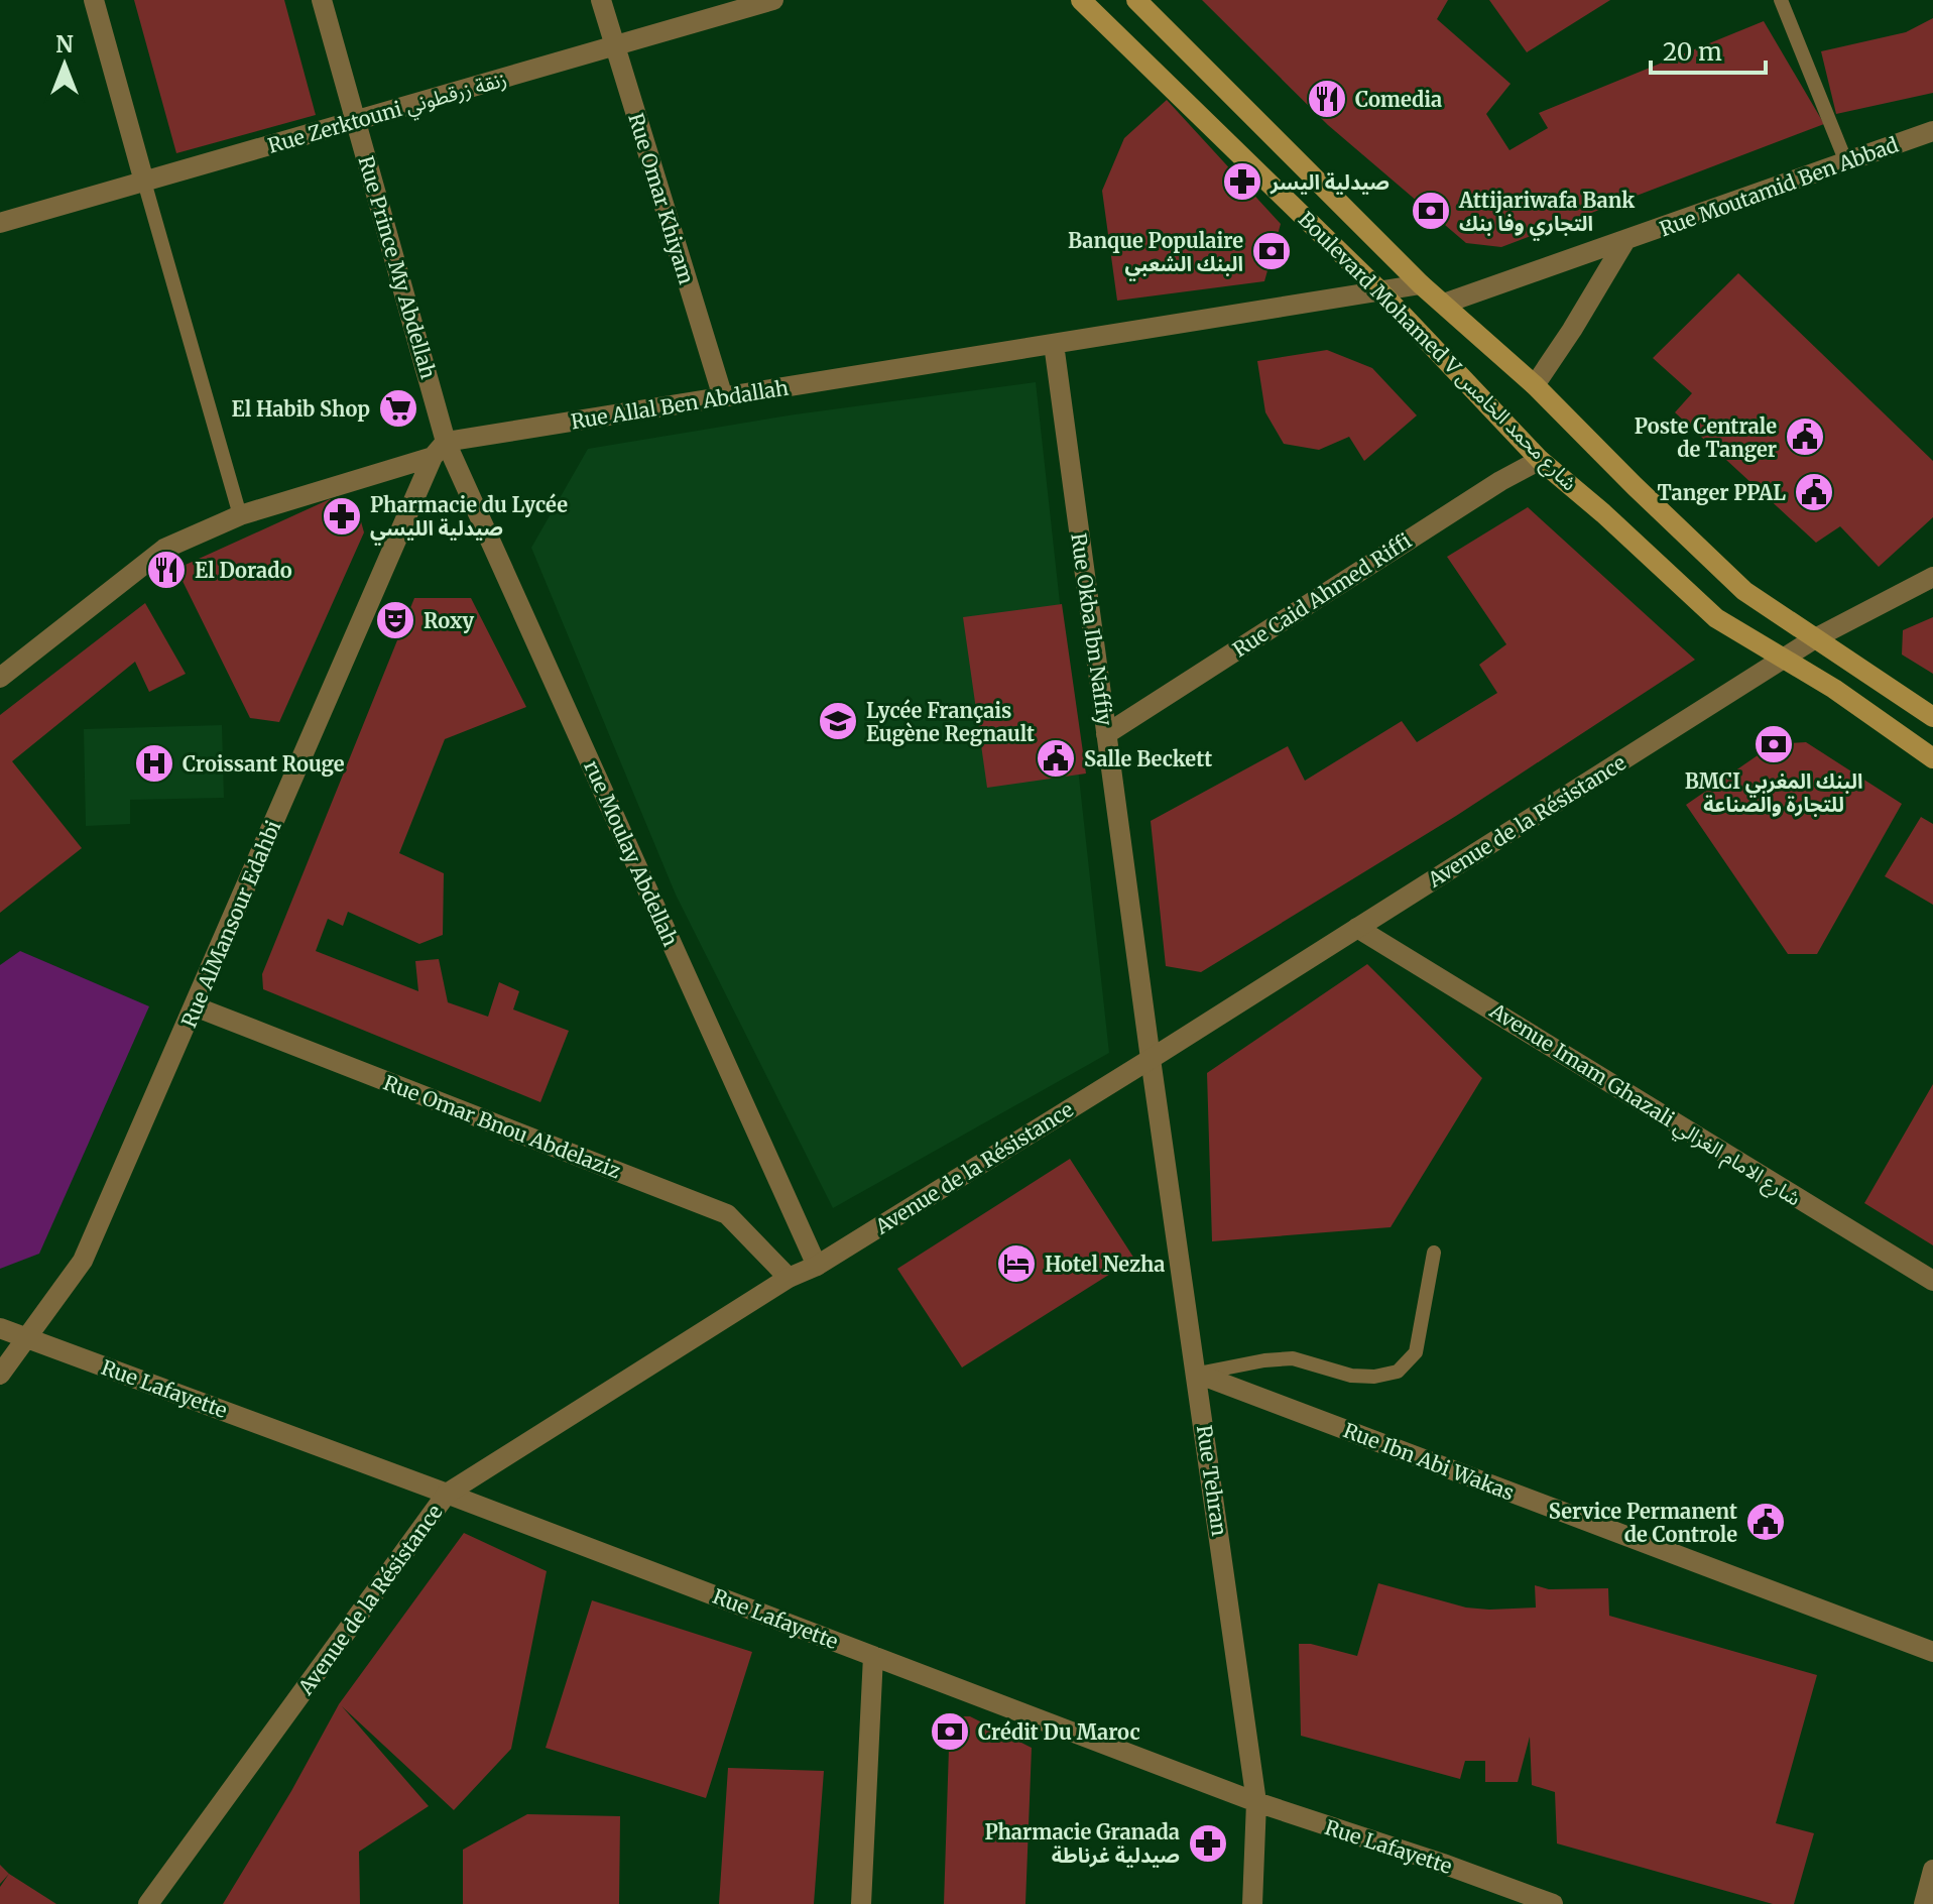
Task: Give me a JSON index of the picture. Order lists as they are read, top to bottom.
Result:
{
  "streets": {
    "main road": ["Boulevard Mohamed V شارع محمد الخامس"],
    "street": [
      "Rue Zerktouni زنقة زرقطوني",
      "Rue Moutamid Ben Abbad",
      "Rue Omar Khiyam",
      "Rue Prince My Abdellah",
      "Rue Allal Ben Abdallah",
      "Rue Caid Ahmed Riffi",
      "Rue Okba Ibn Naffiy",
      "Avenue de la Résistance",
      "rue Moulay Abdellah",
      "Rue AlMansour Edahbi",
      "Avenue Imam Ghazali شارع الامام الغزالي",
      "Rue Omar Bnou Abdelaziz",
      "Rue Lafayette",
      "Rue Ibn Abi Wakas",
      "Rue Tehran"
    ]
  },
  "crossings": [
    ["Rue Zerktouni زنقة زرقطوني", "Rue Omar Khiyam"],
    ["Rue Zerktouni زنقة زرقطوني", "Rue Prince My Abdellah"],
    ["Rue Moutamid Ben Abbad", "Boulevard Mohamed V شارع محمد الخامس"],
    ["Rue Omar Khiyam", "Rue Allal Ben Abdallah"],
    ["Rue Prince My Abdellah", "Rue Allal Ben Abdallah"],
    ["Rue Prince My Abdellah", "rue Moulay Abdellah"],
    ["Rue Prince My Abdellah", "Rue AlMansour Edahbi"],
    ["Boulevard Mohamed V شارع محمد الخامس", "Rue Allal Ben Abdallah"],
    ["Boulevard Mohamed V شارع محمد الخامس", "Rue Caid Ahmed Riffi"],
    ["Boulevard Mohamed V شارع محمد الخامس", "Avenue de la Résistance"],
    ["Rue Allal Ben Abdallah", "Rue Okba Ibn Naffiy"],
    ["Rue Allal Ben Abdallah", "rue Moulay Abdellah"],
    ["Rue Allal Ben Abdallah", "Rue AlMansour Edahbi"],
    ["Rue Caid Ahmed Riffi", "Rue Okba Ibn Naffiy"],
    ["Rue Okba Ibn Naffiy", "Avenue de la Résistance"],
    ["Rue Okba Ibn Naffiy", "Rue Tehran"],
    ["Avenue de la Résistance", "rue Moulay Abdellah"],
    ["Avenue de la Résistance", "Avenue Imam Ghazali شارع الامام الغزالي"],
    ["Avenue de la Résistance", "Rue Omar Bnou Abdelaziz"],
    ["Avenue de la Résistance", "Rue Lafayette"],
    ["Avenue de la Résistance", "Rue Tehran"],
    ["rue Moulay Abdellah", "Rue AlMansour Edahbi"],
    ["Rue AlMansour Edahbi", "Rue Omar Bnou Abdelaziz"],
    ["Rue AlMansour Edahbi", "Rue Lafayette"],
    ["Rue Lafayette", "Rue Tehran"],
    ["Rue Ibn Abi Wakas", "Rue Tehran"]
  ],
  "places": {
    "restaurant": ["Comedia", "El Dorado"],
    "pharmacy": ["صيدلية اليسر", "Pharmacie du Lycée صيدلية الليسي", "Pharmacie Granada صيدلية غرناطة"],
    "bank": [
      "Attijariwafa Bank التجاري وفا بنك",
      "Banque Populaire البنك الشعبي",
      "BMCI البنك المغربي للتجارة والصناعة",
      "Crédit Du Maroc"
    ],
    "supermarket": ["El Habib Shop"],
    "public building": [
      "Poste Centrale de Tanger",
      "Tanger PPAL",
      "Salle Beckett",
      "Service Permanent de Controle"
    ],
    "theatre": ["Roxy"],
    "school or university": ["Lycée Français Eugène Regnault"],
    "hospital": ["Croissant Rouge"],
    "hotel": ["Hotel Nezha"]
  },
  "scale_bar": "20 m",
  "north": "top"
}
